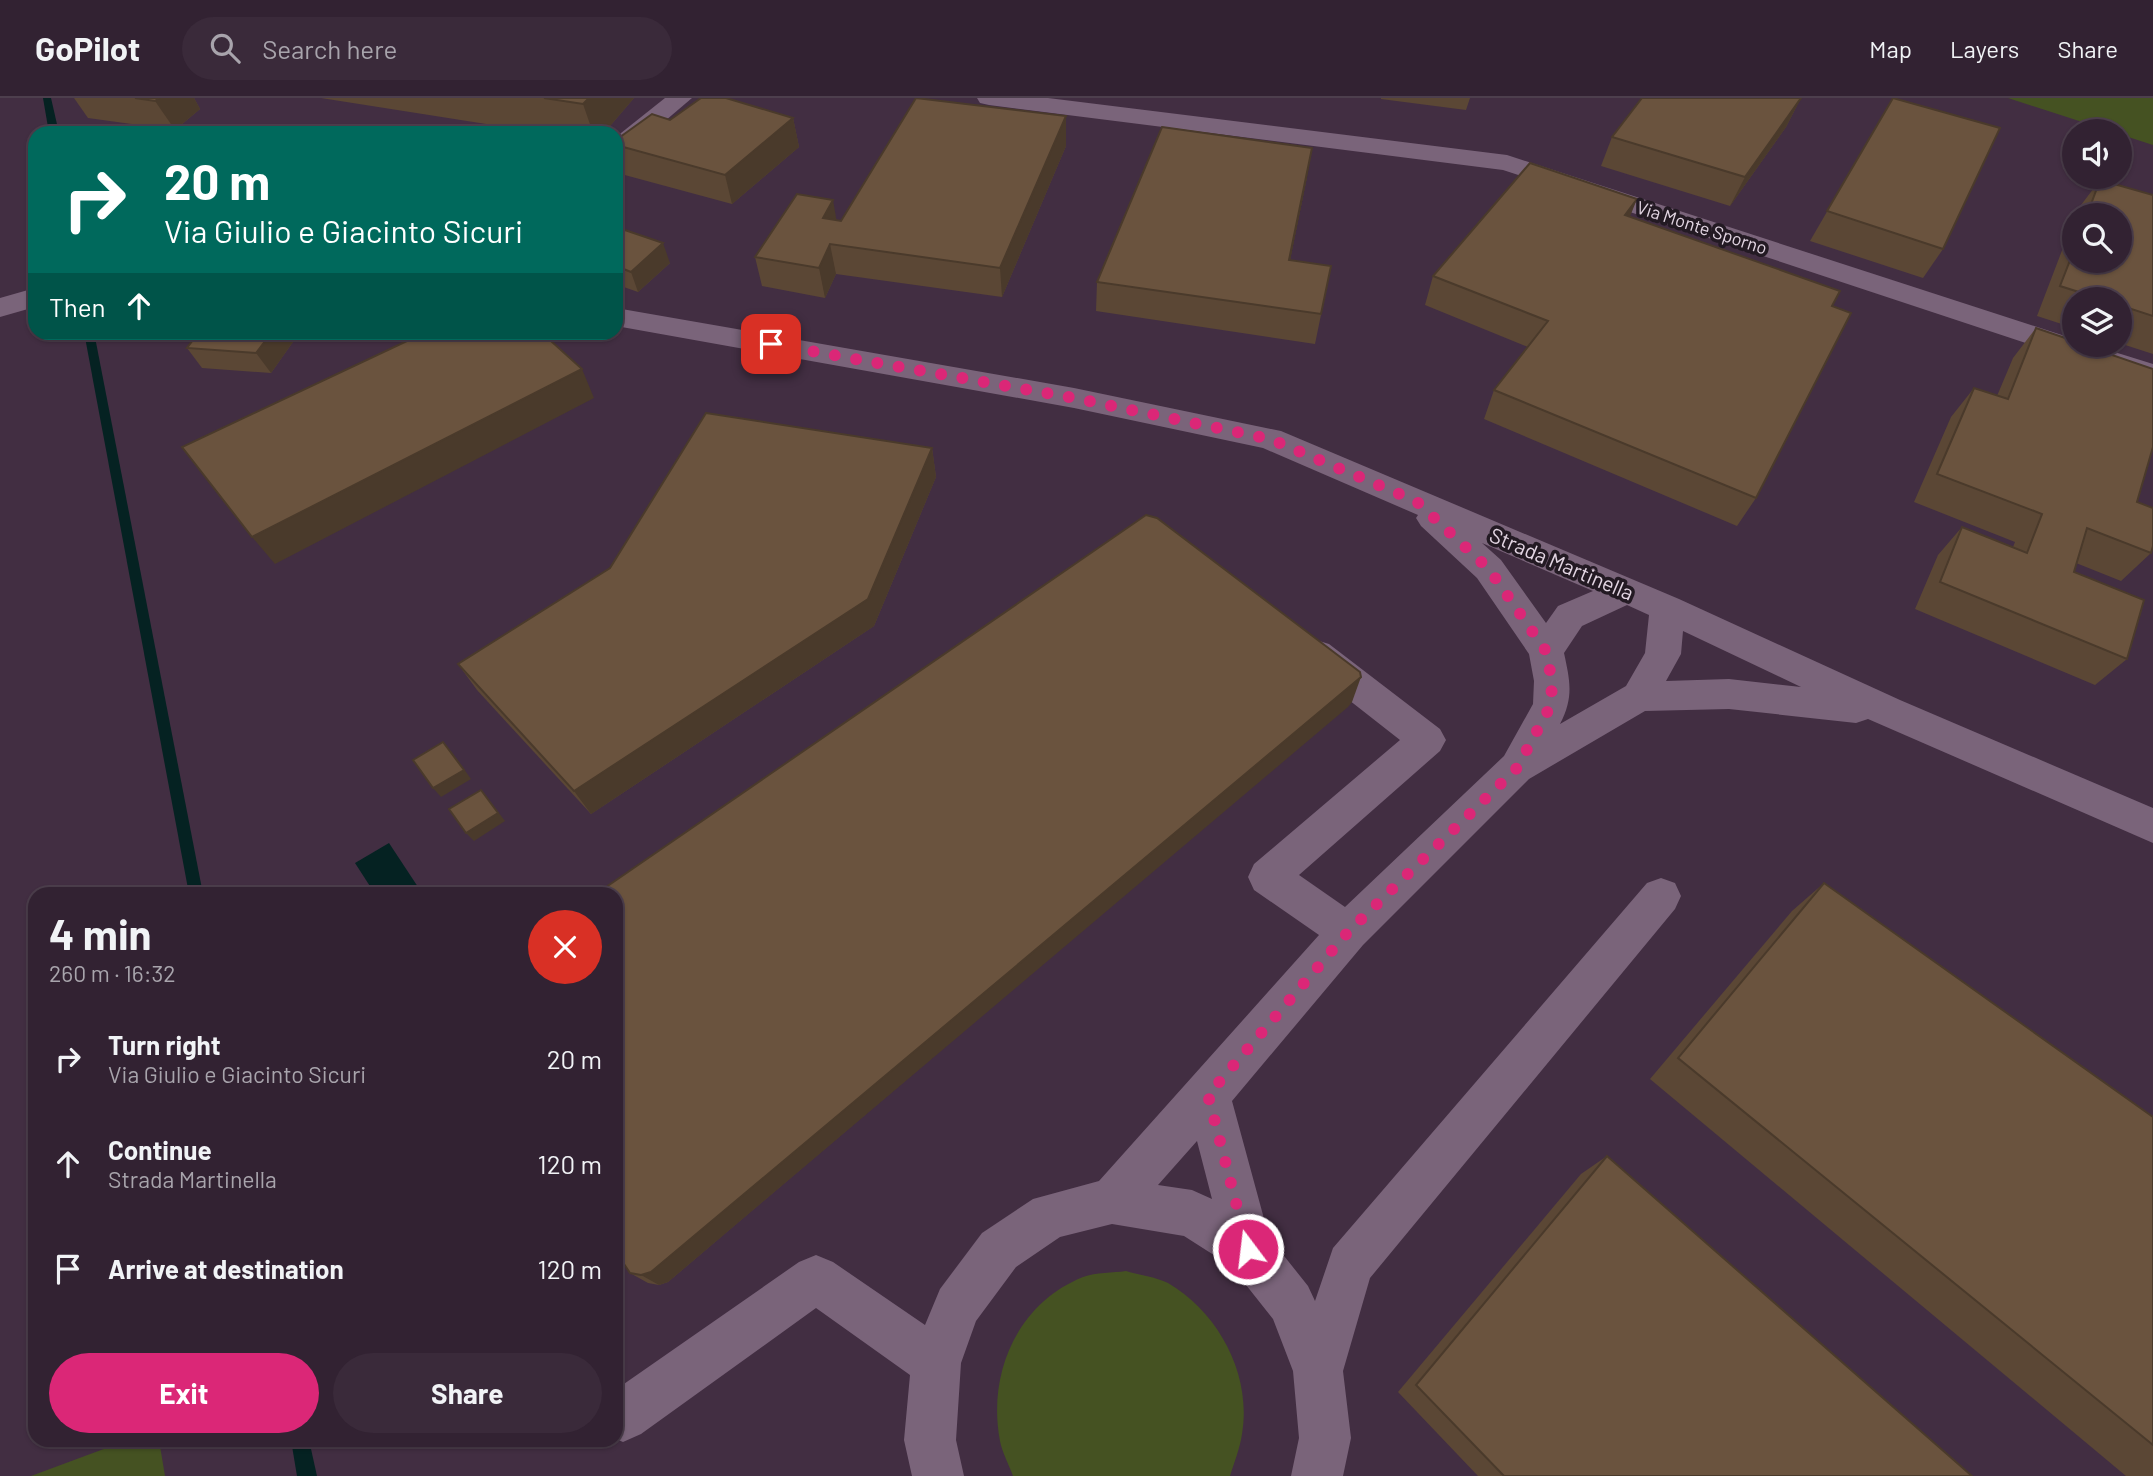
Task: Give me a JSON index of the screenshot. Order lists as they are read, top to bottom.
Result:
{
  "streets": {
    "street": ["Via Monte Sporno", "Strada Martinella"]
  },
  "page": {
    "header": "GoPilot",
    "search": "Search here",
    "nav": ["Map", "Layers", "Share"],
    "turn": ["20 m", "Via Giulio e Giacinto Sicuri"],
    "then": "Then",
    "heading": ["4 min", "260 m · 16:32"],
    "list": [
      {
        "name": "Turn right",
        "note": "Via Giulio e Giacinto Sicuri",
        "value": "20 m"
      },
      {
        "name": "Continue",
        "note": "Strada Martinella",
        "value": "120 m"
      },
      {
        "name": "Arrive at destination",
        "value": "120 m"
      }
    ],
    "buttons": ["Exit", "Share"]
  }
}
